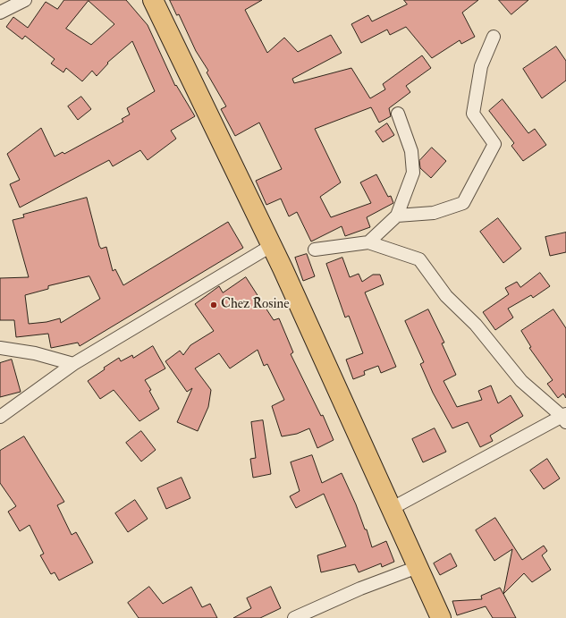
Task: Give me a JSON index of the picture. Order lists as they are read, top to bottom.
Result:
{
  "places": ["Chez Rosine"]
}
